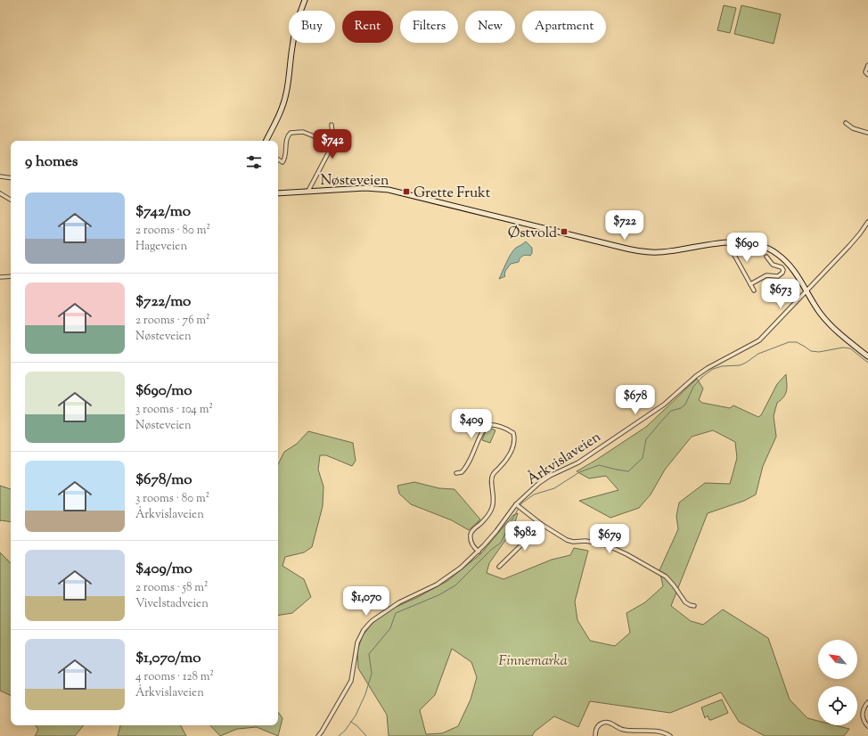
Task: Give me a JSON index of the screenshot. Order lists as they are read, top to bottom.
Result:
{
  "streets": {
    "main road": ["Nøsteveien"],
    "street": ["Årkvislaveien"]
  },
  "crossings": [
    ["Nøsteveien", "Årkvislaveien"]
  ],
  "parks": ["Finnemarka"],
  "places": {
    "transit": ["Grette Frukt", "Østvold"]
  },
  "north": "top left",
  "page": {
    "chip": [
      "Buy",
      "Rent",
      "Filters",
      "New",
      "Apartment"
    ],
    "price": [
      "$742",
      "$722",
      "$690",
      "$673",
      "$678",
      "$409",
      "$982",
      "$679",
      "$1,070"
    ],
    "heading": "9 homes",
    "list": [
      {
        "name": "$742/mo",
        "note": "2 rooms · 80 m² · Hageveien"
      },
      {
        "name": "$722/mo",
        "note": "2 rooms · 76 m² · Nøsteveien"
      },
      {
        "name": "$690/mo",
        "note": "3 rooms · 104 m² · Nøsteveien"
      },
      {
        "name": "$678/mo",
        "note": "3 rooms · 80 m² · Årkvislaveien"
      },
      {
        "name": "$409/mo",
        "note": "2 rooms · 58 m² · Vivelstadveien"
      },
      {
        "name": "$1,070/mo",
        "note": "4 rooms · 128 m² · Årkvislaveien"
      }
    ]
  }
}
